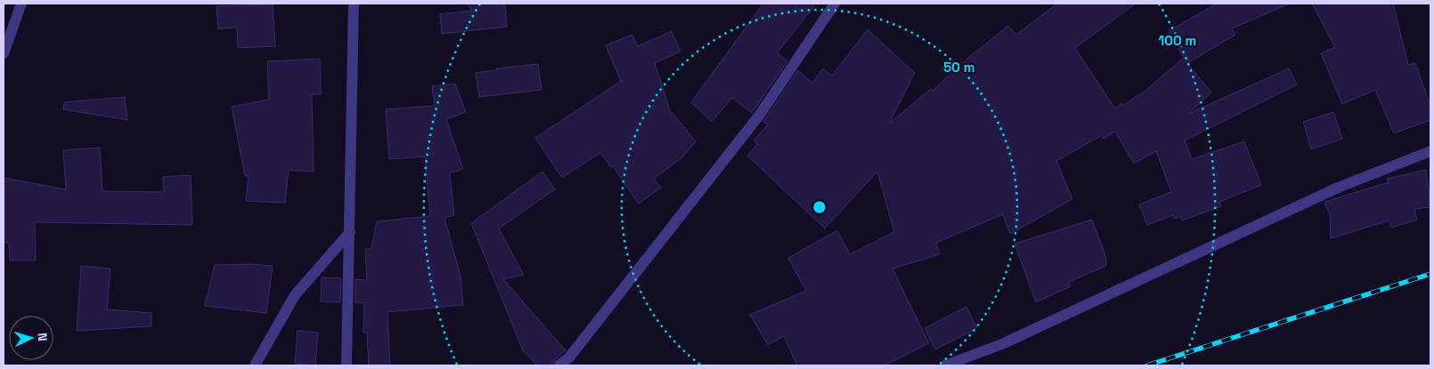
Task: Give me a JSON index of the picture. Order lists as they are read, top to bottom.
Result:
{
  "north": "right",
  "rings": ["100 m", "50 m"]
}
